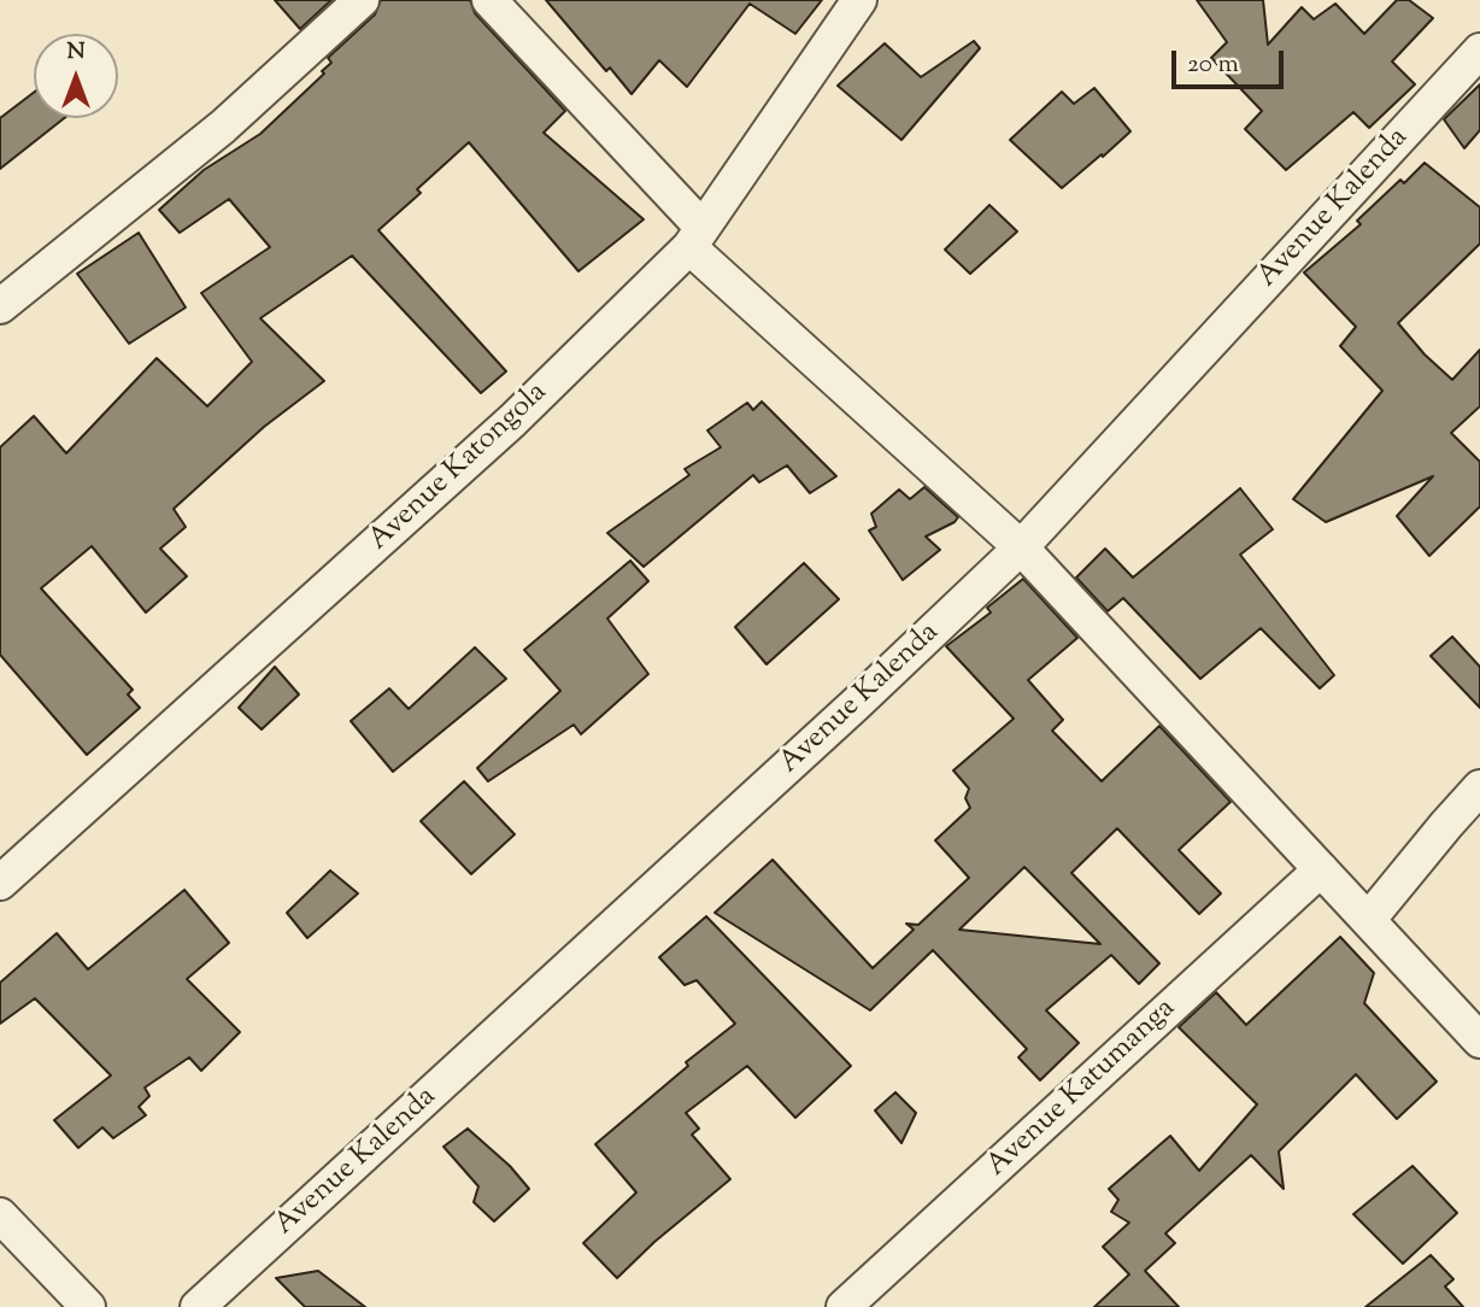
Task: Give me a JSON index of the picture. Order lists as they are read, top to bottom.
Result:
{
  "streets": {
    "street": ["Avenue Kalenda", "Avenue Katongola", "Avenue Katumanga"]
  },
  "scale_bar": "20 m",
  "north": "top"
}
